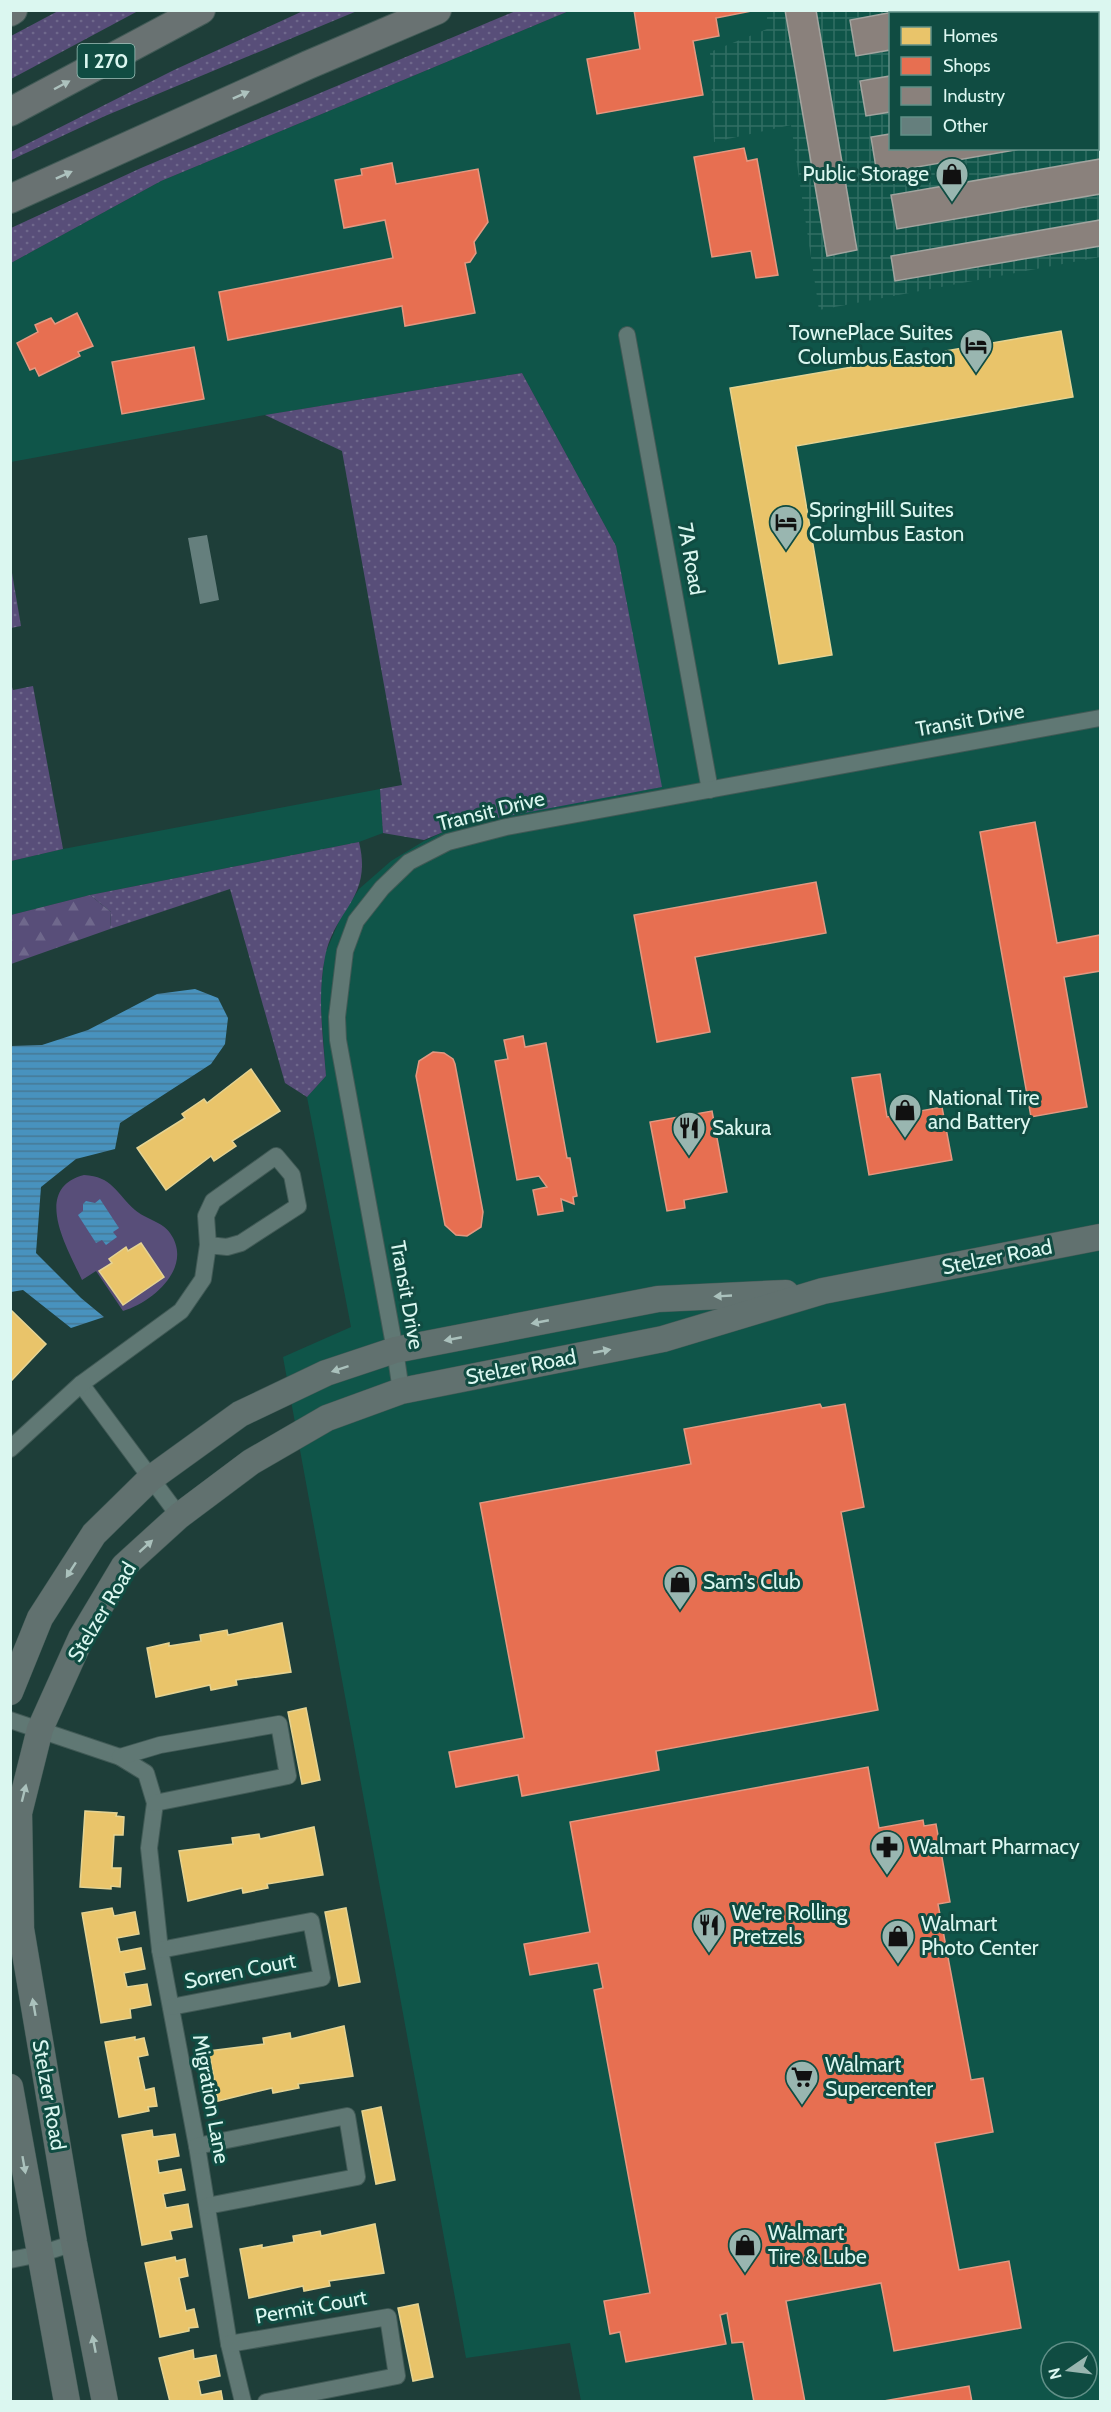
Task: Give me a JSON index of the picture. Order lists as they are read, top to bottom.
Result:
{
  "streets": {
    "highway": ["I 270"],
    "main road": ["Stelzer Road"],
    "street": [
      "7A Road",
      "Transit Drive",
      "Sorren Court",
      "Migration Lane",
      "Permit Court"
    ]
  },
  "crossings": [
    ["7A Road", "Transit Drive"],
    ["Transit Drive", "Stelzer Road"],
    ["Stelzer Road", "Migration Lane"],
    ["Sorren Court", "Migration Lane"],
    ["Migration Lane", "Permit Court"]
  ],
  "places": {
    "shop": [
      "Public Storage",
      "National Tire and Battery",
      "Sam's Club",
      "Walmart Photo Center",
      "Walmart Tire & Lube"
    ],
    "hotel": ["TownePlace Suites Columbus Easton", "SpringHill Suites Columbus Easton"],
    "restaurant": ["Sakura", "We're Rolling Pretzels"],
    "pharmacy": ["Walmart Pharmacy"],
    "supermarket": ["Walmart Supercenter"]
  },
  "legend": [
    "Homes",
    "Shops",
    "Industry",
    "Other"
  ],
  "north": "left"
}
